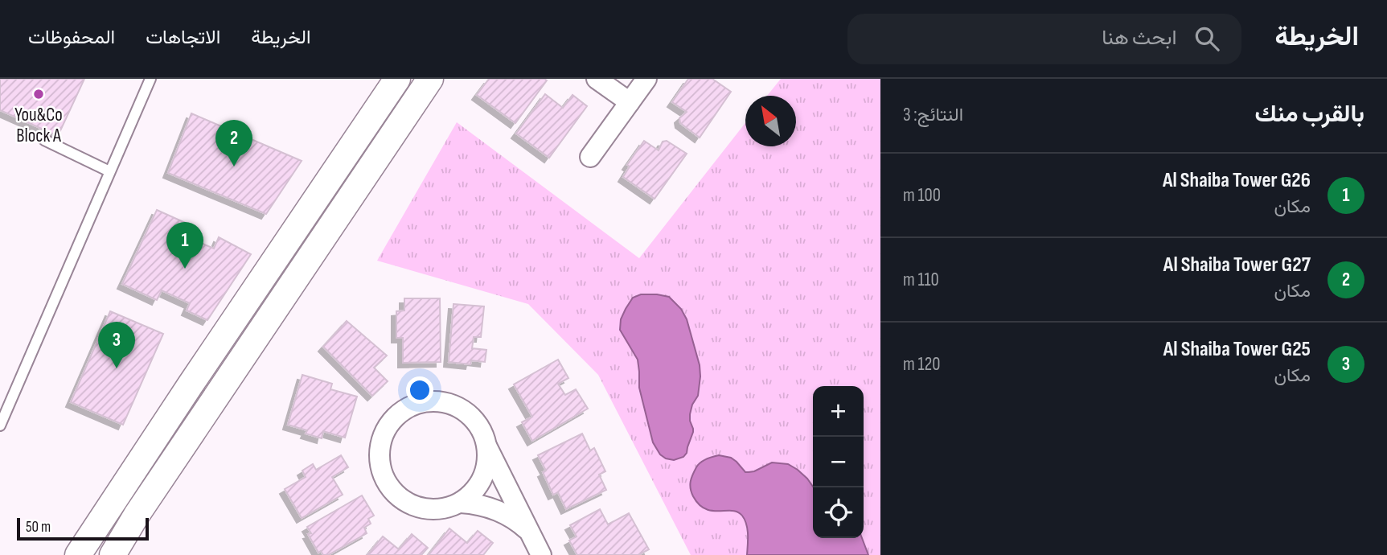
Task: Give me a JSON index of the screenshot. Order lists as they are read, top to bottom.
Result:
{
  "places": ["You&Co Block A"],
  "scale_bar": "50 m",
  "north": "top left",
  "page": {
    "header": "الخريطة",
    "search": "ابحث هنا",
    "nav": ["الخريطة", "الاتجاهات", "المحفوظات"],
    "heading": ["بالقرب منك", "النتائج: 3"],
    "pins": ["2", "1", "3"],
    "list": [
      {
        "mark": "1",
        "name": "Al Shaiba Tower G26",
        "note": "مكان",
        "value": "100 m"
      },
      {
        "mark": "2",
        "name": "Al Shaiba Tower G27",
        "note": "مكان",
        "value": "110 m"
      },
      {
        "mark": "3",
        "name": "Al Shaiba Tower G25",
        "note": "مكان",
        "value": "120 m"
      }
    ],
    "map_buttons": ["+", "−"],
    "scale": "50 m"
  }
}
